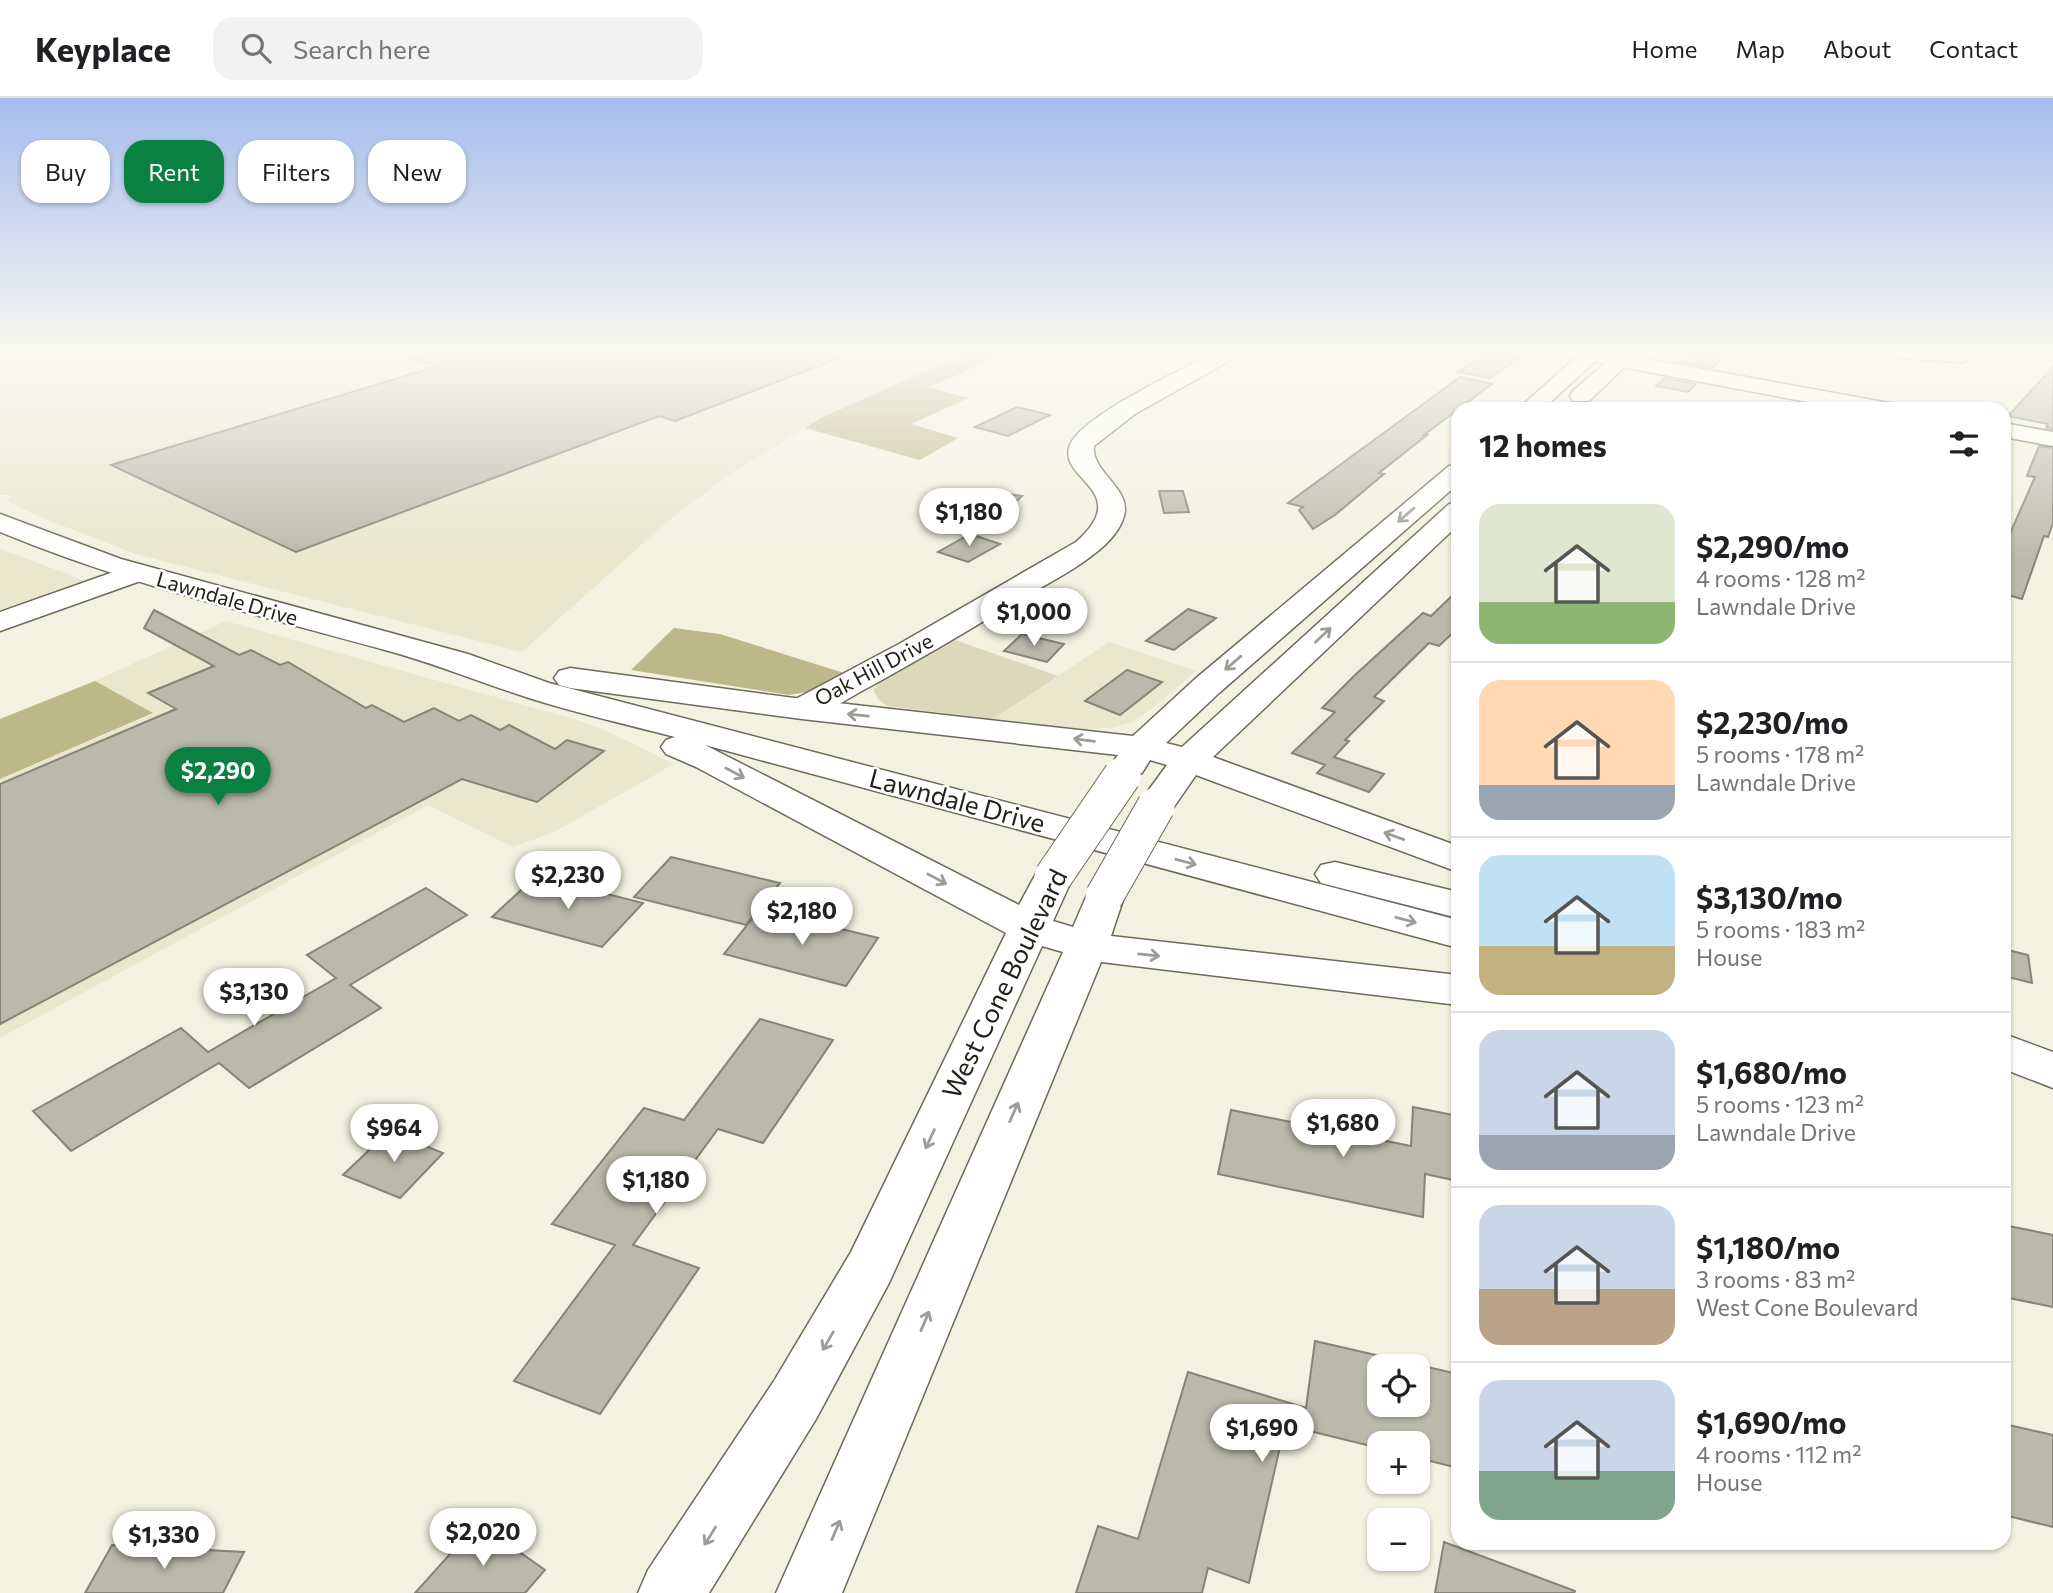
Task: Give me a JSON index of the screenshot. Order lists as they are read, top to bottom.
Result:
{
  "streets": {
    "main road": ["Lawndale Drive", "Oak Hill Drive", "West Cone Boulevard"]
  },
  "page": {
    "header": "Keyplace",
    "search": "Search here",
    "nav": [
      "Home",
      "Map",
      "About",
      "Contact"
    ],
    "chip": [
      "Buy",
      "Rent",
      "Filters",
      "New"
    ],
    "heading": "12 homes",
    "list": [
      {
        "name": "$2,290/mo",
        "note": "4 rooms · 128 m² · Lawndale Drive"
      },
      {
        "name": "$2,230/mo",
        "note": "5 rooms · 178 m² · Lawndale Drive"
      },
      {
        "name": "$3,130/mo",
        "note": "5 rooms · 183 m² · House"
      },
      {
        "name": "$1,680/mo",
        "note": "5 rooms · 123 m² · Lawndale Drive"
      },
      {
        "name": "$1,180/mo",
        "note": "3 rooms · 83 m² · West Cone Boulevard"
      },
      {
        "name": "$1,690/mo",
        "note": "4 rooms · 112 m² · House"
      }
    ],
    "price": [
      "$1,180",
      "$1,000",
      "$2,290",
      "$2,230",
      "$2,180",
      "$3,130",
      "$1,680",
      "$964",
      "$1,180",
      "$1,690",
      "$2,020",
      "$1,330"
    ],
    "map_buttons": ["+", "−"]
  }
}
